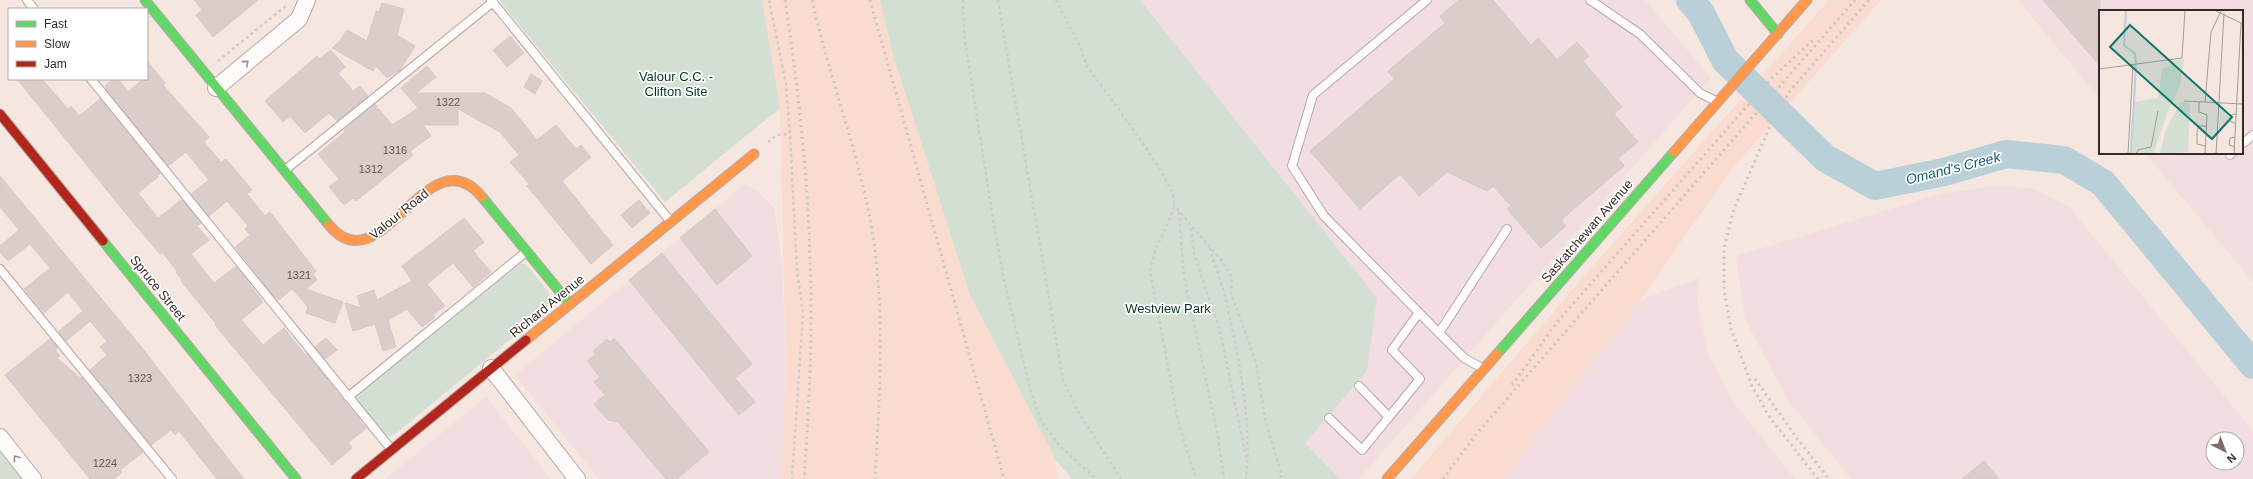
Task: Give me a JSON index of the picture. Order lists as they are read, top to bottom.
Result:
{
  "streets": {
    "street": [
      "Valour Road",
      "Saskatchewan Avenue",
      "Spruce Street",
      "Richard Avenue"
    ]
  },
  "crossings": [
    ["Valour Road", "Richard Avenue"]
  ],
  "water": ["Omand's Creek"],
  "parks": ["Valour C.C. - Clifton Site", "Westview Park"],
  "house_numbers": [
    "1322",
    "1316",
    "1312",
    "1321",
    "1323",
    "1224"
  ],
  "legend": ["Fast", "Slow", "Jam"],
  "north": "bottom right"
}
